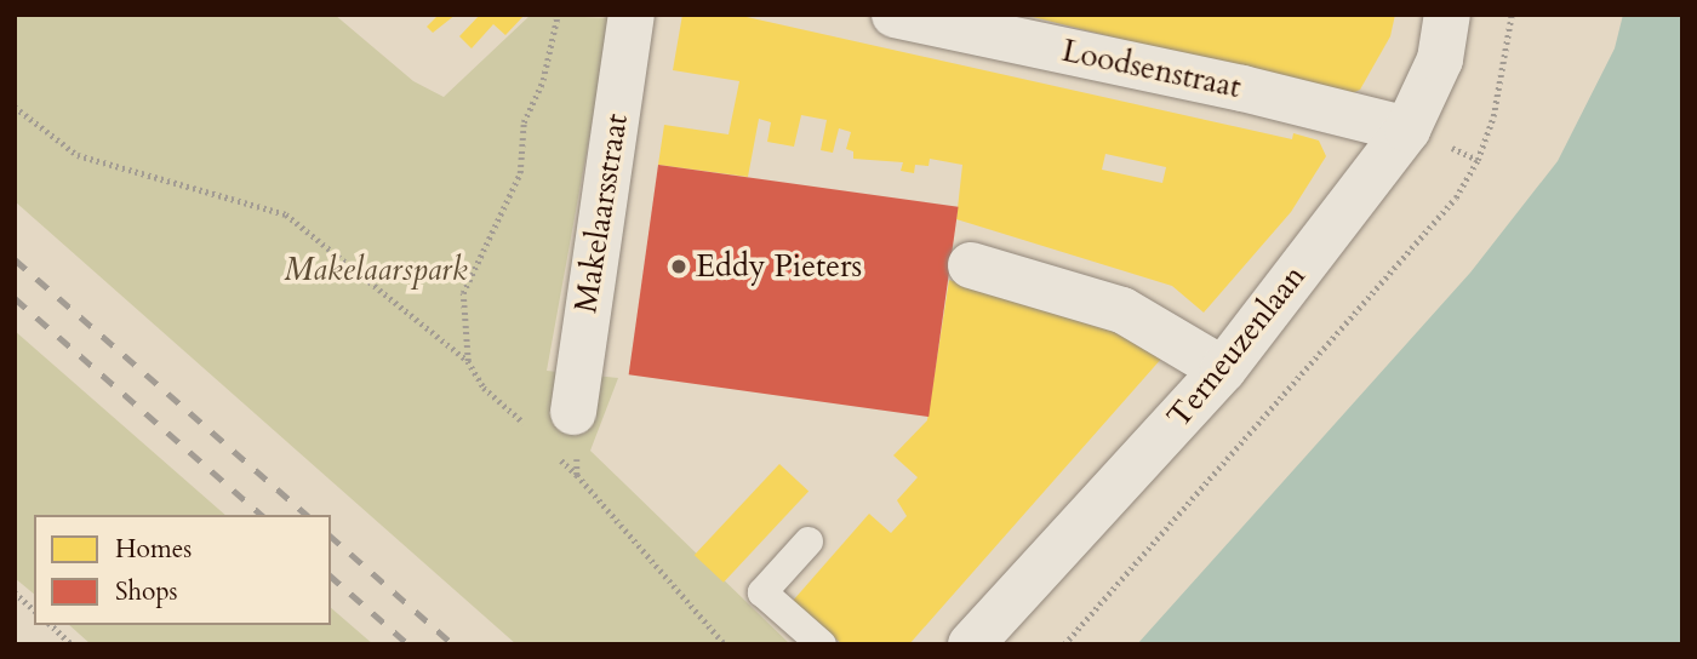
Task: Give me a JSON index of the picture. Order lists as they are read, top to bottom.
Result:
{
  "streets": {
    "street": ["Loodsenstraat", "Makelaarsstraat", "Terneuzenlaan"]
  },
  "crossings": [
    ["Loodsenstraat", "Terneuzenlaan"]
  ],
  "parks": ["Makelaarspark"],
  "places": ["Eddy Pieters"],
  "legend": ["Homes", "Shops"]
}
